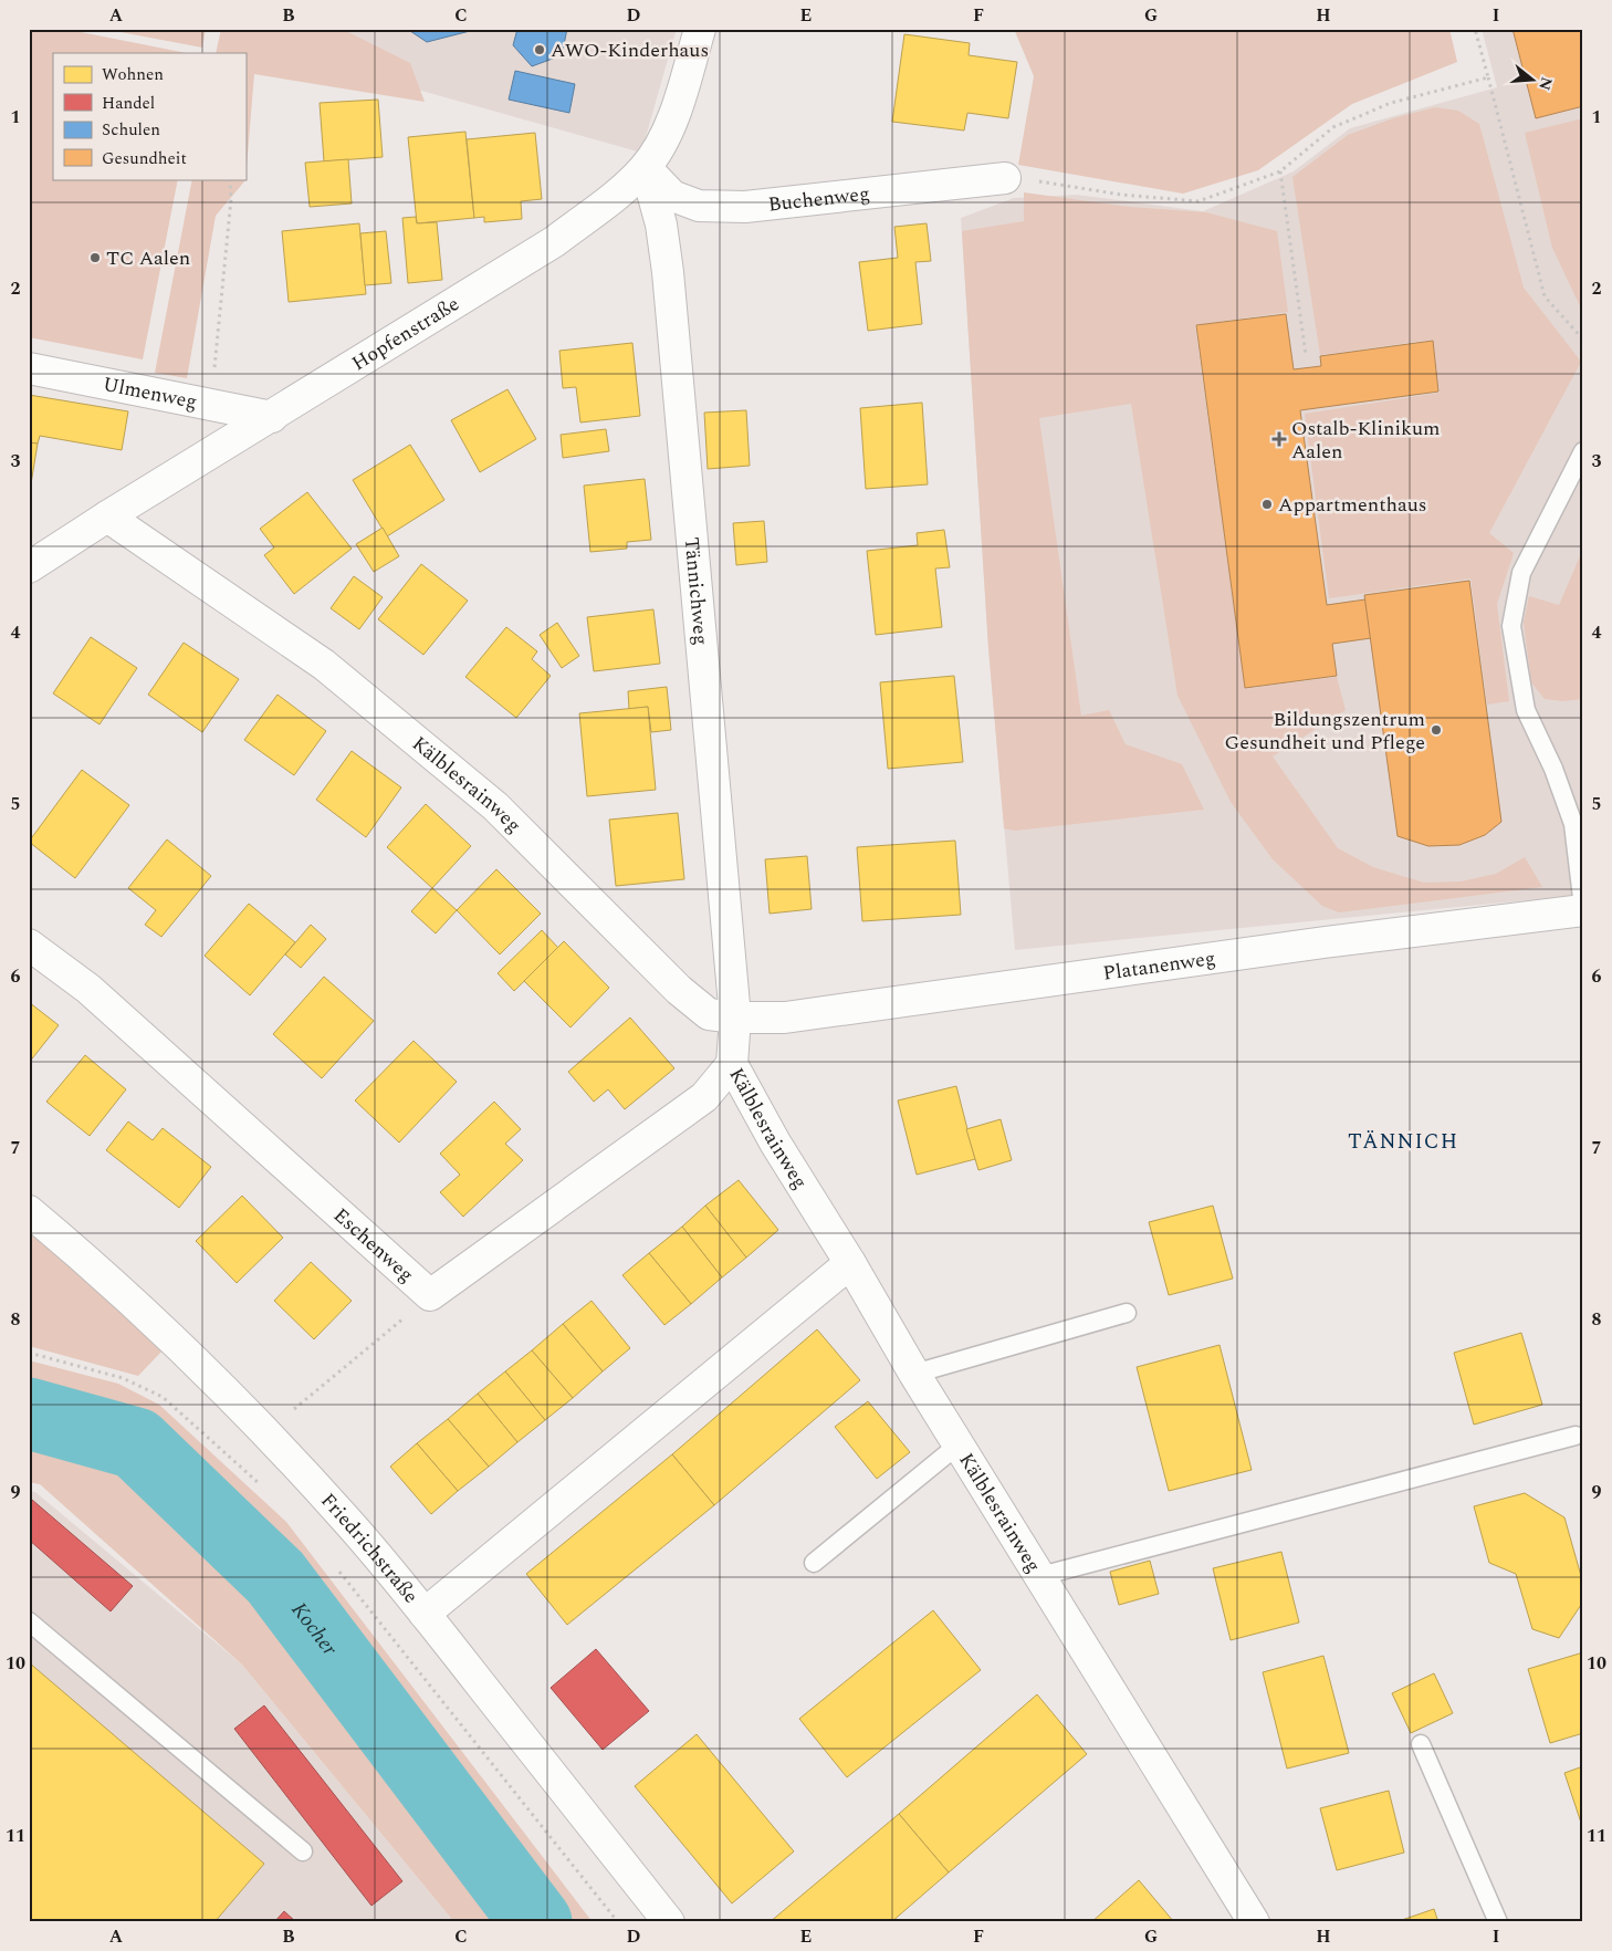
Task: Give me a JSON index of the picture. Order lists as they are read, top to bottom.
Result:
{
  "streets": {
    "street": [
      "Buchenweg",
      "Hopfenstraße",
      "Ulmenweg",
      "Tännichweg",
      "Kälblesrainweg",
      "Platanenweg",
      "Eschenweg",
      "Friedrichstraße"
    ]
  },
  "crossings": [
    ["Buchenweg", "Hopfenstraße"],
    ["Buchenweg", "Tännichweg"],
    ["Hopfenstraße", "Ulmenweg"],
    ["Hopfenstraße", "Tännichweg"],
    ["Hopfenstraße", "Kälblesrainweg"],
    ["Tännichweg", "Kälblesrainweg"],
    ["Tännichweg", "Platanenweg"],
    ["Kälblesrainweg", "Platanenweg"],
    ["Kälblesrainweg", "Eschenweg"]
  ],
  "districts": ["TÄNNICH"],
  "water": ["Kocher"],
  "places": {
    "other": [
      "AWO-Kinderhaus",
      "TC Aalen",
      "Appartmenthaus",
      "Bildungszentrum Gesundheit und Pflege"
    ],
    "health": ["Ostalb-Klinikum Aalen"]
  },
  "legend": [
    "Wohnen",
    "Handel",
    "Schulen",
    "Gesundheit"
  ],
  "north": "right",
  "grid": {
    "columns": [
      "A",
      "B",
      "C",
      "D",
      "E",
      "F",
      "G",
      "H",
      "I"
    ],
    "rows": [
      "1",
      "2",
      "3",
      "4",
      "5",
      "6",
      "7",
      "8",
      "9",
      "10",
      "11"
    ]
  }
}
